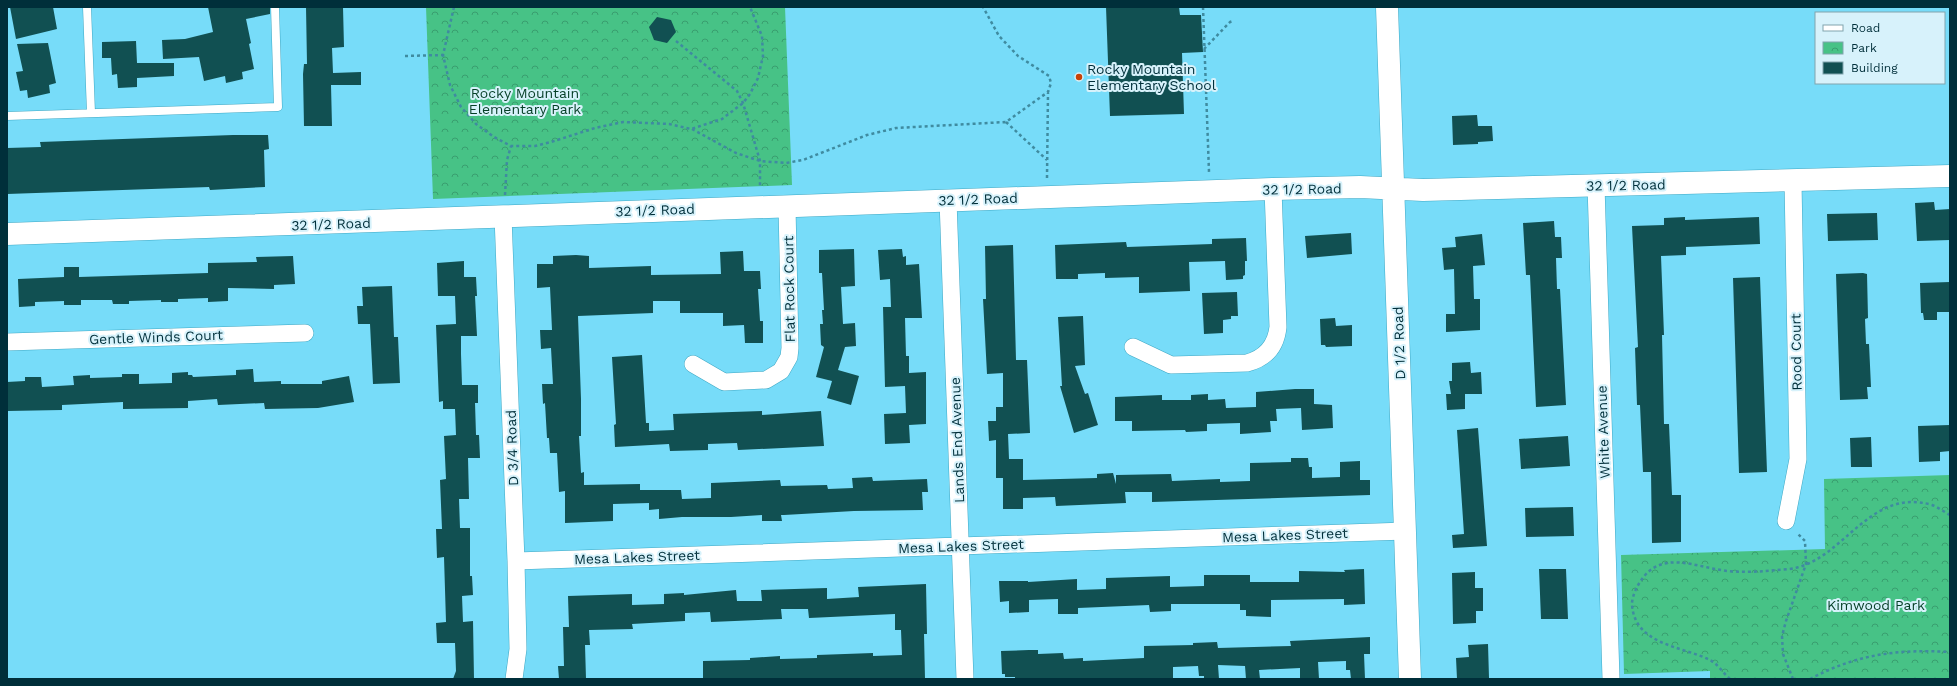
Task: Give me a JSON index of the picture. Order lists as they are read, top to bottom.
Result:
{
  "streets": {
    "street": [
      "32 1/2 Road",
      "Flat Rock Court",
      "Gentle Winds Court",
      "D 1/2 Road",
      "Rood Court",
      "White Avenue",
      "Lands End Avenue",
      "D 3/4 Road",
      "Mesa Lakes Street"
    ]
  },
  "crossings": [
    ["32 1/2 Road", "Flat Rock Court"],
    ["32 1/2 Road", "D 1/2 Road"],
    ["32 1/2 Road", "Rood Court"],
    ["32 1/2 Road", "White Avenue"],
    ["32 1/2 Road", "Lands End Avenue"],
    ["32 1/2 Road", "D 3/4 Road"],
    ["D 1/2 Road", "Mesa Lakes Street"],
    ["Lands End Avenue", "Mesa Lakes Street"],
    ["D 3/4 Road", "Mesa Lakes Street"]
  ],
  "parks": ["Rocky Mountain Elementary Park", "Kimwood Park"],
  "places": ["Rocky Mountain Elementary School"],
  "legend": ["Road", "Park", "Building"]
}
